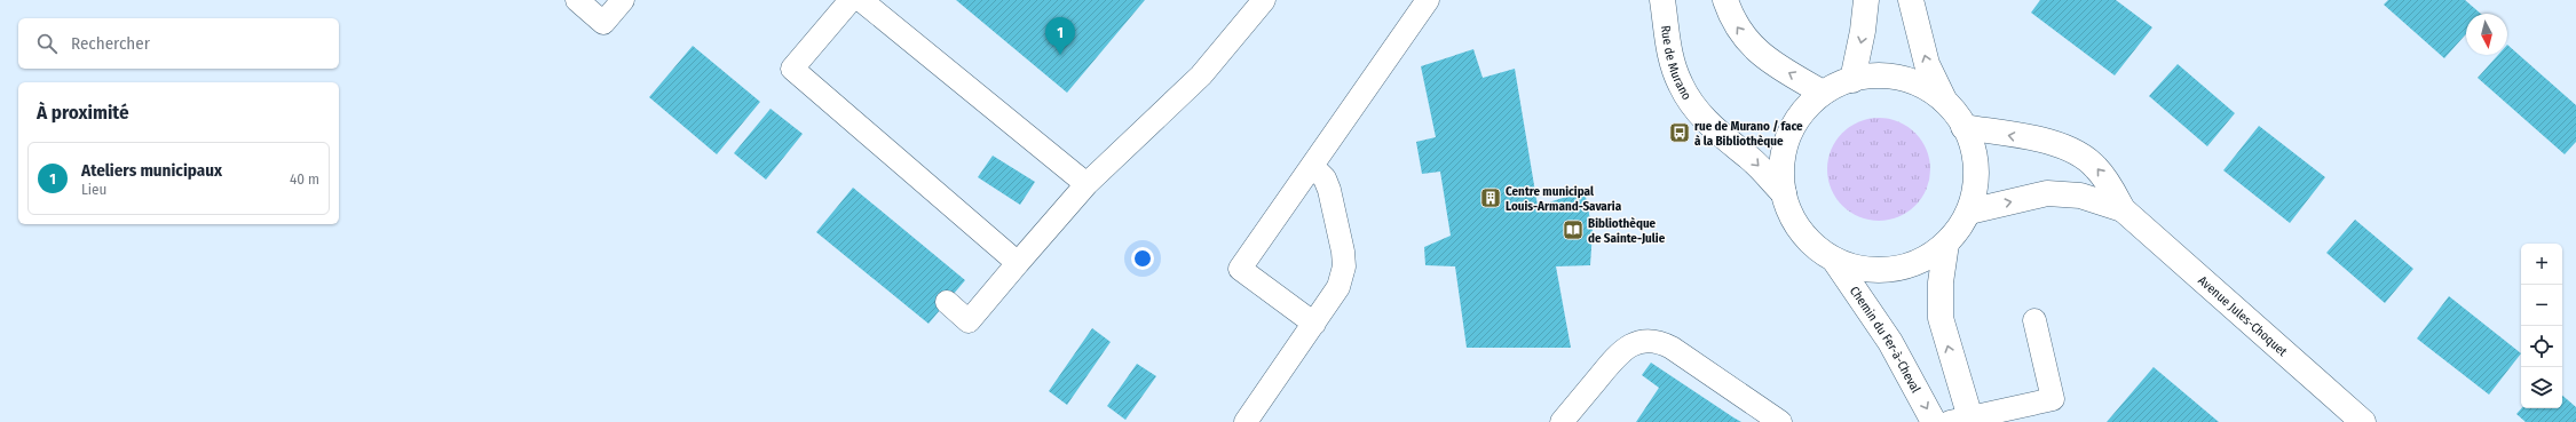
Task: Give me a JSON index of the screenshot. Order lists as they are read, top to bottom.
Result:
{
  "streets": {
    "street": ["Rue de Murano", "Avenue Jules-Choquet", "Chemin du Fer-à-Cheval"]
  },
  "one_way": ["Chemin du Fer-à-Cheval"],
  "places": {
    "bus stop": ["rue de Murano / face à la Bibliothèque"],
    "building": ["Centre municipal Louis-Armand-Savaria"],
    "library": ["Bibliothèque de Sainte-Julie"]
  },
  "north": "bottom",
  "page": {
    "pins": "1",
    "search": "Rechercher",
    "heading": "À proximité",
    "list": [
      {
        "mark": "1",
        "name": "Ateliers municipaux",
        "note": "Lieu",
        "value": "40 m"
      }
    ],
    "map_buttons": ["+", "−"]
  }
}
